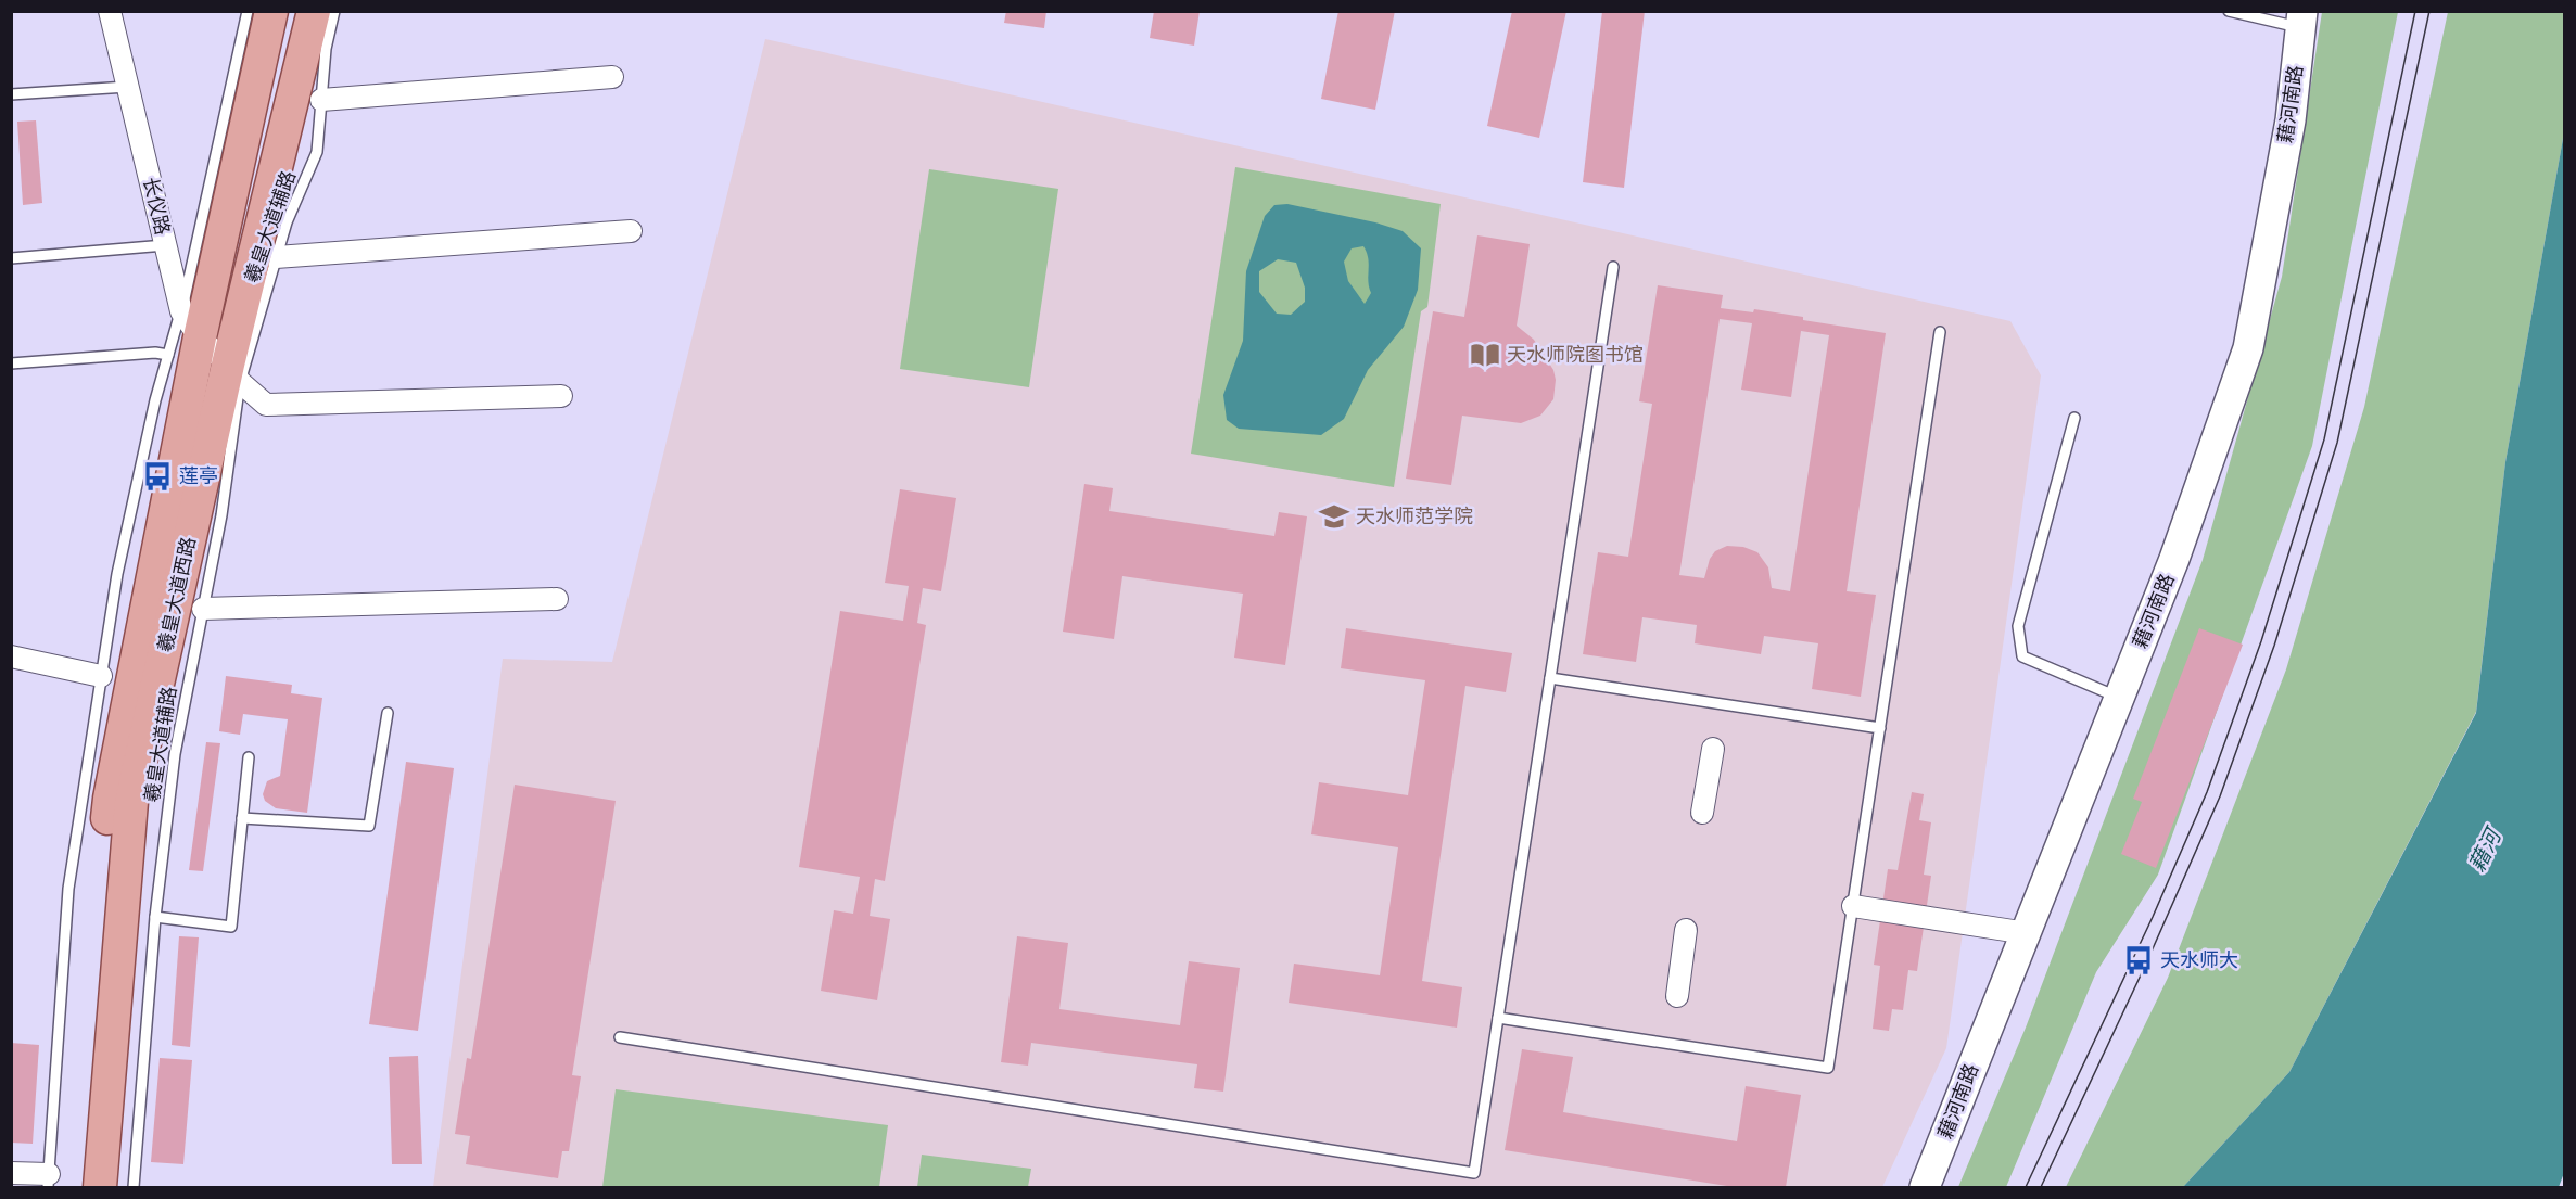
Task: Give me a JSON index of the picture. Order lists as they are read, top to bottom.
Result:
{
  "streets": {
    "main road": ["藉河南路", "羲皇大道西路"],
    "street": ["长仪路"],
    "lane": ["羲皇大道辅路"]
  },
  "crossings": [
    ["长仪路", "羲皇大道西路"],
    ["羲皇大道辅路", "羲皇大道西路"]
  ],
  "water": ["藉河"],
  "places": {
    "library": ["天水师院图书馆"],
    "bus stop": ["莲亭", "天水师大"],
    "school or university": ["天水师范学院"]
  }
}
